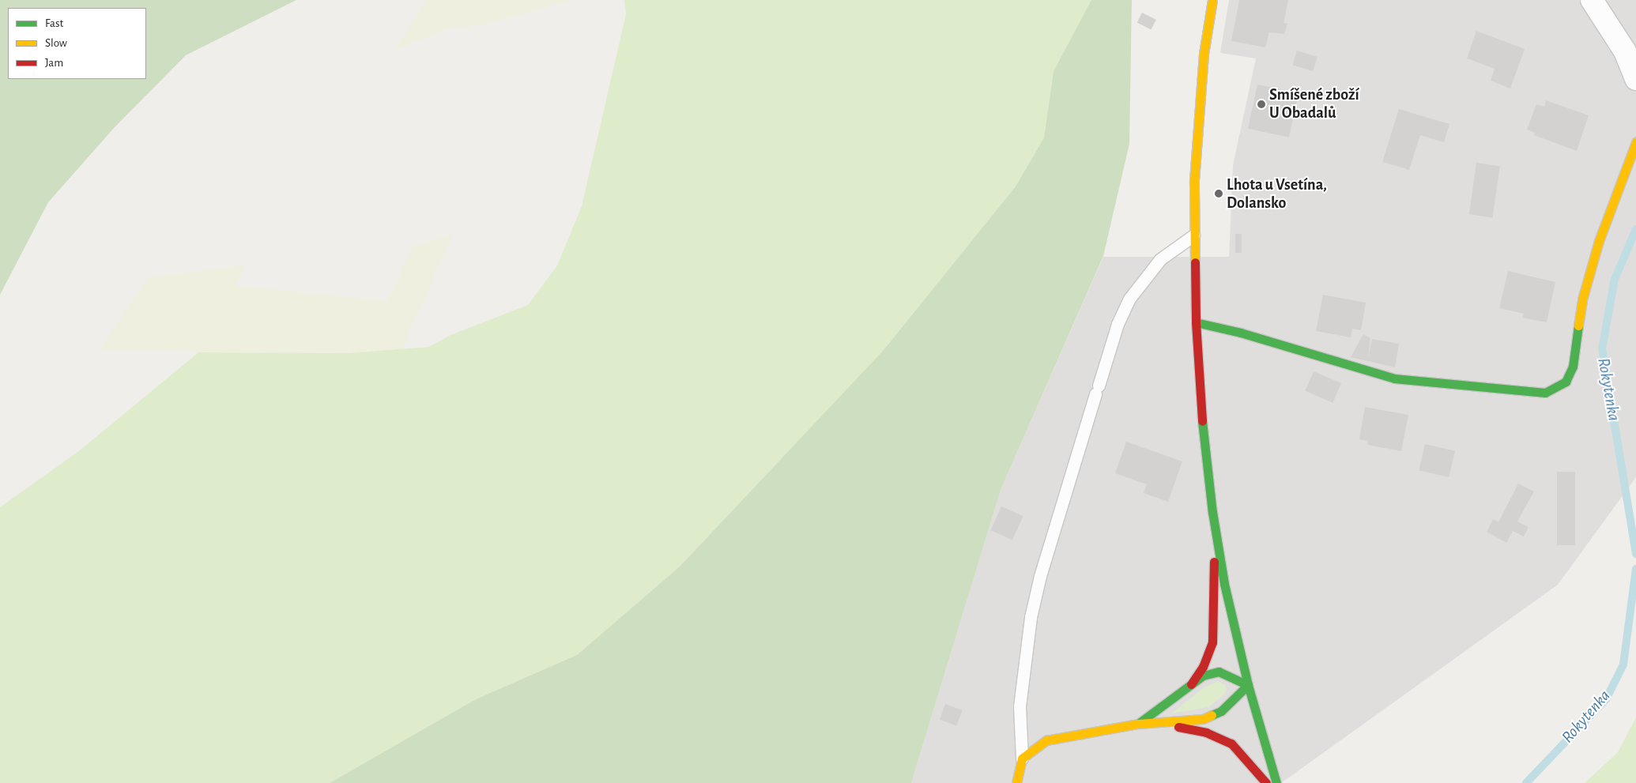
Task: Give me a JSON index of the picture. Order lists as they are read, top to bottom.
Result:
{
  "water": ["Rokytenka"],
  "places": ["Smíšené zboží U Obadalů", "Lhota u Vsetína, Dolansko"],
  "legend": ["Fast", "Slow", "Jam"]
}
